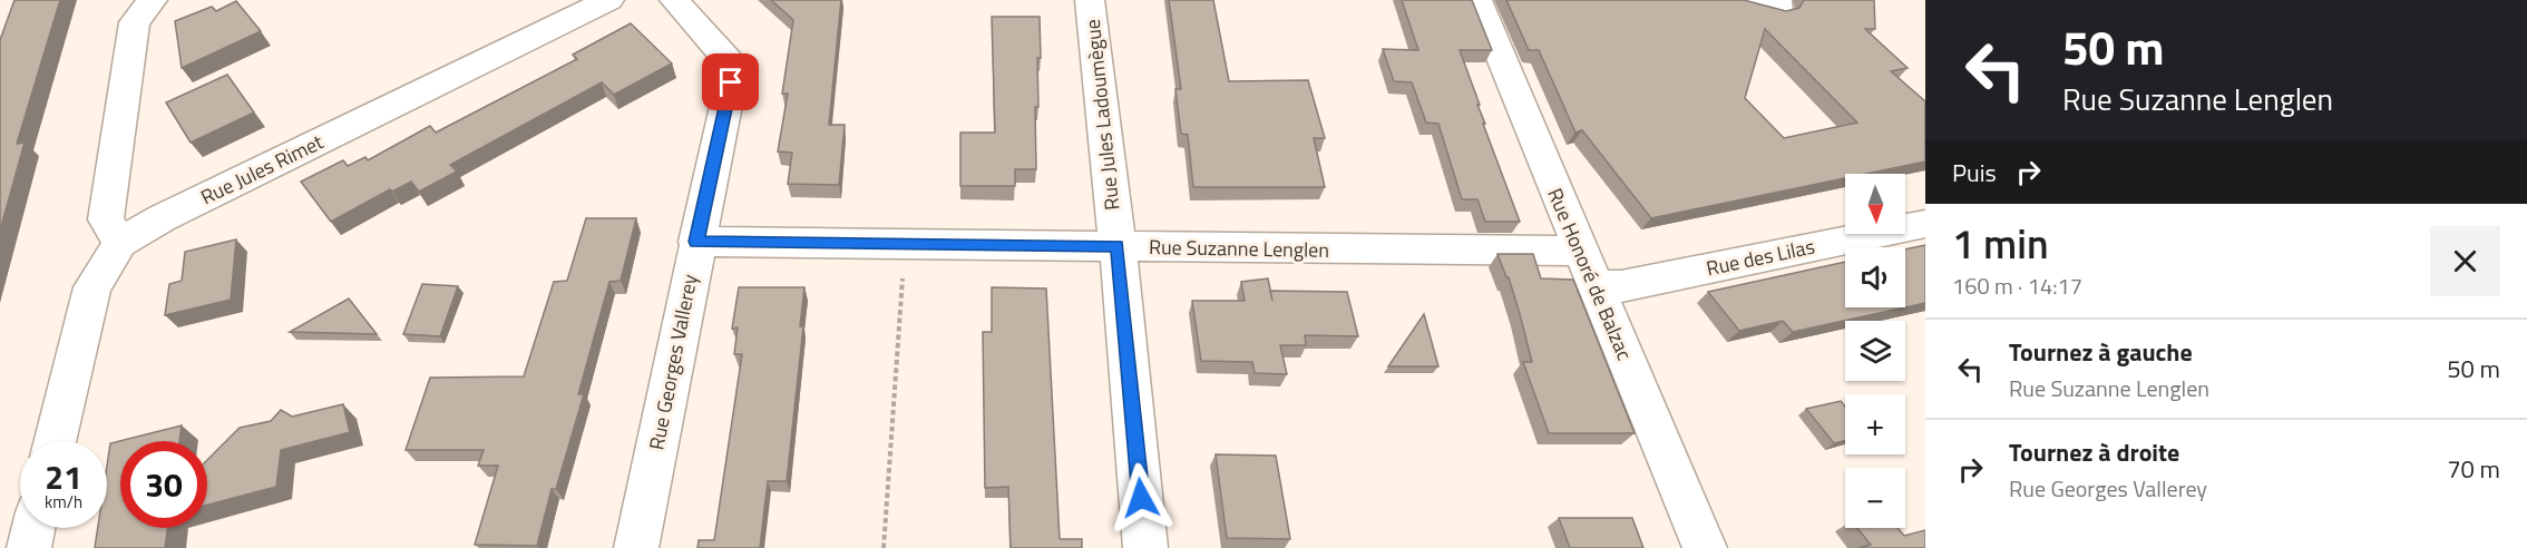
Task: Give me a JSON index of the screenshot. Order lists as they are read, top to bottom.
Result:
{
  "streets": {
    "street": [
      "Rue Jules Ladoumègue",
      "Rue Jules Rimet",
      "Rue Suzanne Lenglen",
      "Rue des Lilas",
      "Rue Honoré de Balzac",
      "Rue Georges Vallerey"
    ]
  },
  "crossings": [
    ["Rue Jules Ladoumègue", "Rue Suzanne Lenglen"],
    ["Rue Suzanne Lenglen", "Rue Honoré de Balzac"],
    ["Rue Suzanne Lenglen", "Rue Georges Vallerey"],
    ["Rue des Lilas", "Rue Honoré de Balzac"]
  ],
  "north": "bottom",
  "page": {
    "turn": ["50 m", "Rue Suzanne Lenglen"],
    "then": "Puis",
    "map_buttons": ["+", "−"],
    "heading": ["1 min", "160 m · 14:17"],
    "list": [
      {
        "name": "Tournez à gauche",
        "note": "Rue Suzanne Lenglen",
        "value": "50 m"
      },
      {
        "name": "Tournez à droite",
        "note": "Rue Georges Vallerey",
        "value": "70 m"
      }
    ],
    "speed": "21 km/h",
    "limit": "30"
  }
}
